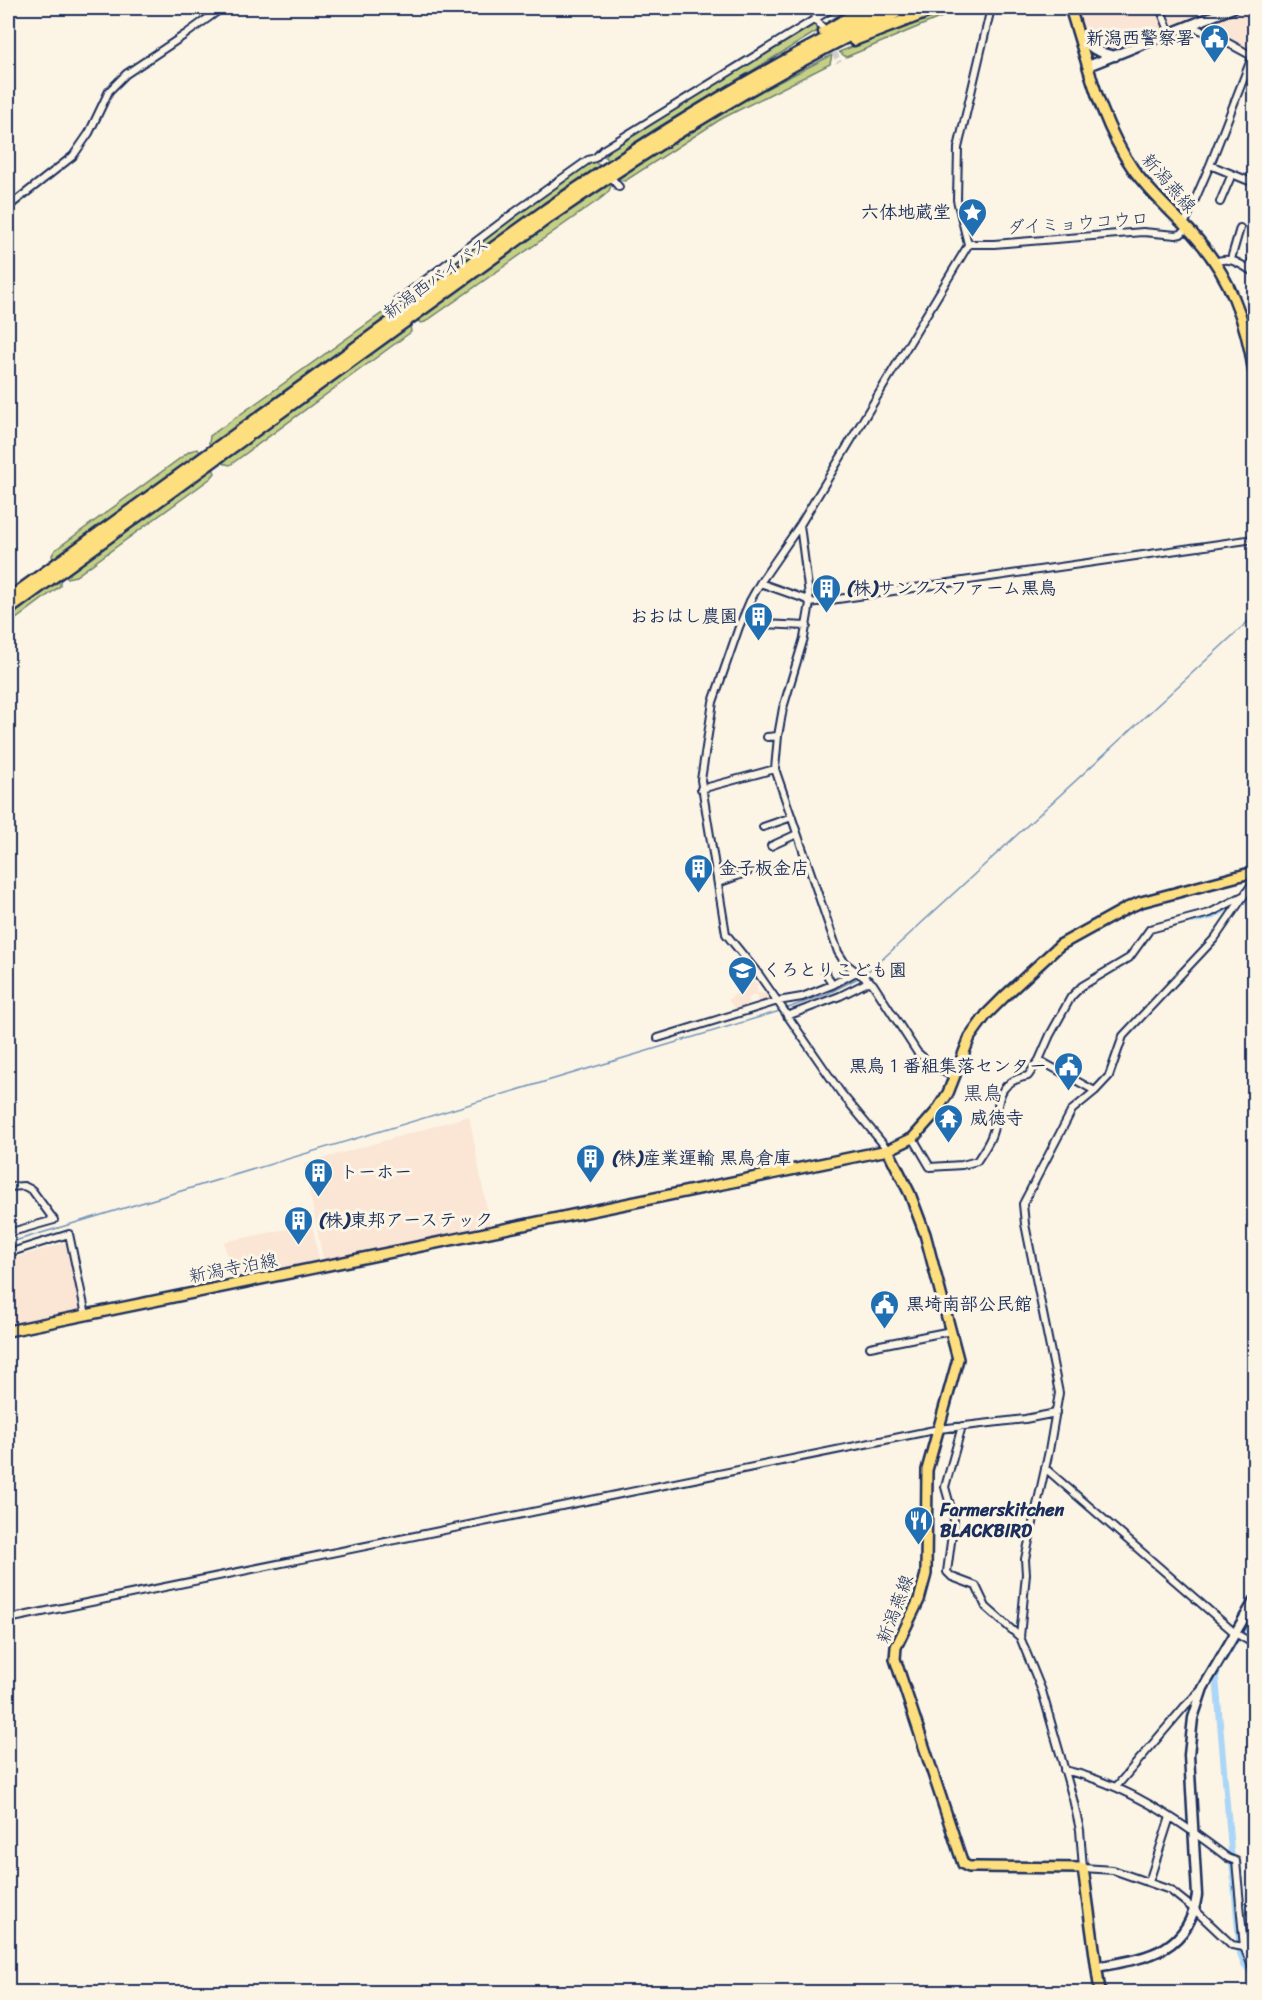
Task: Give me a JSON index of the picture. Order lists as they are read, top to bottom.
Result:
{
  "streets": {
    "highway": ["新潟西バイパス"],
    "main road": ["新潟燕線", "新潟寺泊線"],
    "street": ["ダイミョウコウロ"]
  },
  "crossings": [
    ["新潟燕線", "ダイミョウコウロ"],
    ["新潟燕線", "新潟寺泊線"]
  ],
  "districts": ["黒鳥"],
  "places": {
    "public building": ["新潟西警察署", "黒鳥１番組集落センター", "黒埼南部公民館"],
    "place": ["六体地蔵堂"],
    "building": [
      "(株)サンクスファーム黒鳥",
      "おおはし農園",
      "金子板金店",
      "(株)産業運輸 黒鳥倉庫",
      "トーホー",
      "(株)東邦アーステック"
    ],
    "school or university": ["くろとりこども園"],
    "temple": ["威徳寺"],
    "restaurant": ["Farmerskitchen BLACKBIRD"]
  }
}
